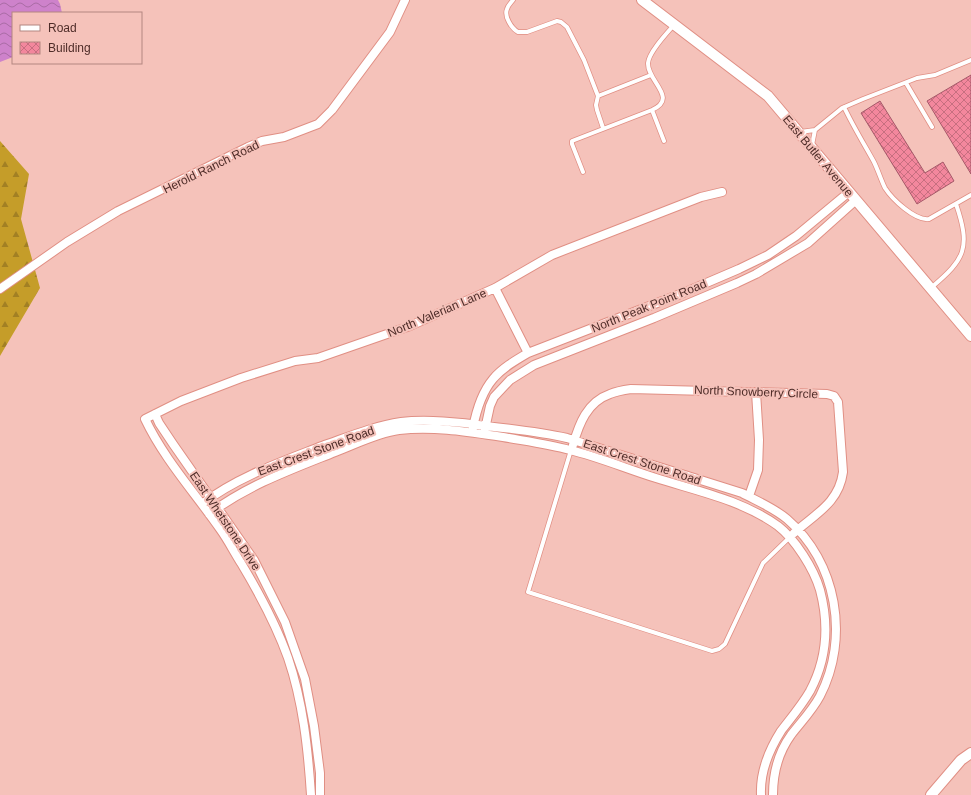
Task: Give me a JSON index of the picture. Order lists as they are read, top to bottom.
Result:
{
  "streets": {
    "street": [
      "East Butler Avenue",
      "Herold Ranch Road",
      "North Peak Point Road",
      "North Valerian Lane",
      "North Snowberry Circle",
      "East Crest Stone Road",
      "East Whetstone Drive"
    ]
  },
  "crossings": [
    ["East Butler Avenue", "North Peak Point Road"],
    ["North Peak Point Road", "East Crest Stone Road"],
    ["North Valerian Lane", "East Whetstone Drive"],
    ["North Snowberry Circle", "East Crest Stone Road"],
    ["East Crest Stone Road", "East Whetstone Drive"]
  ],
  "legend": ["Road", "Building"]
}
